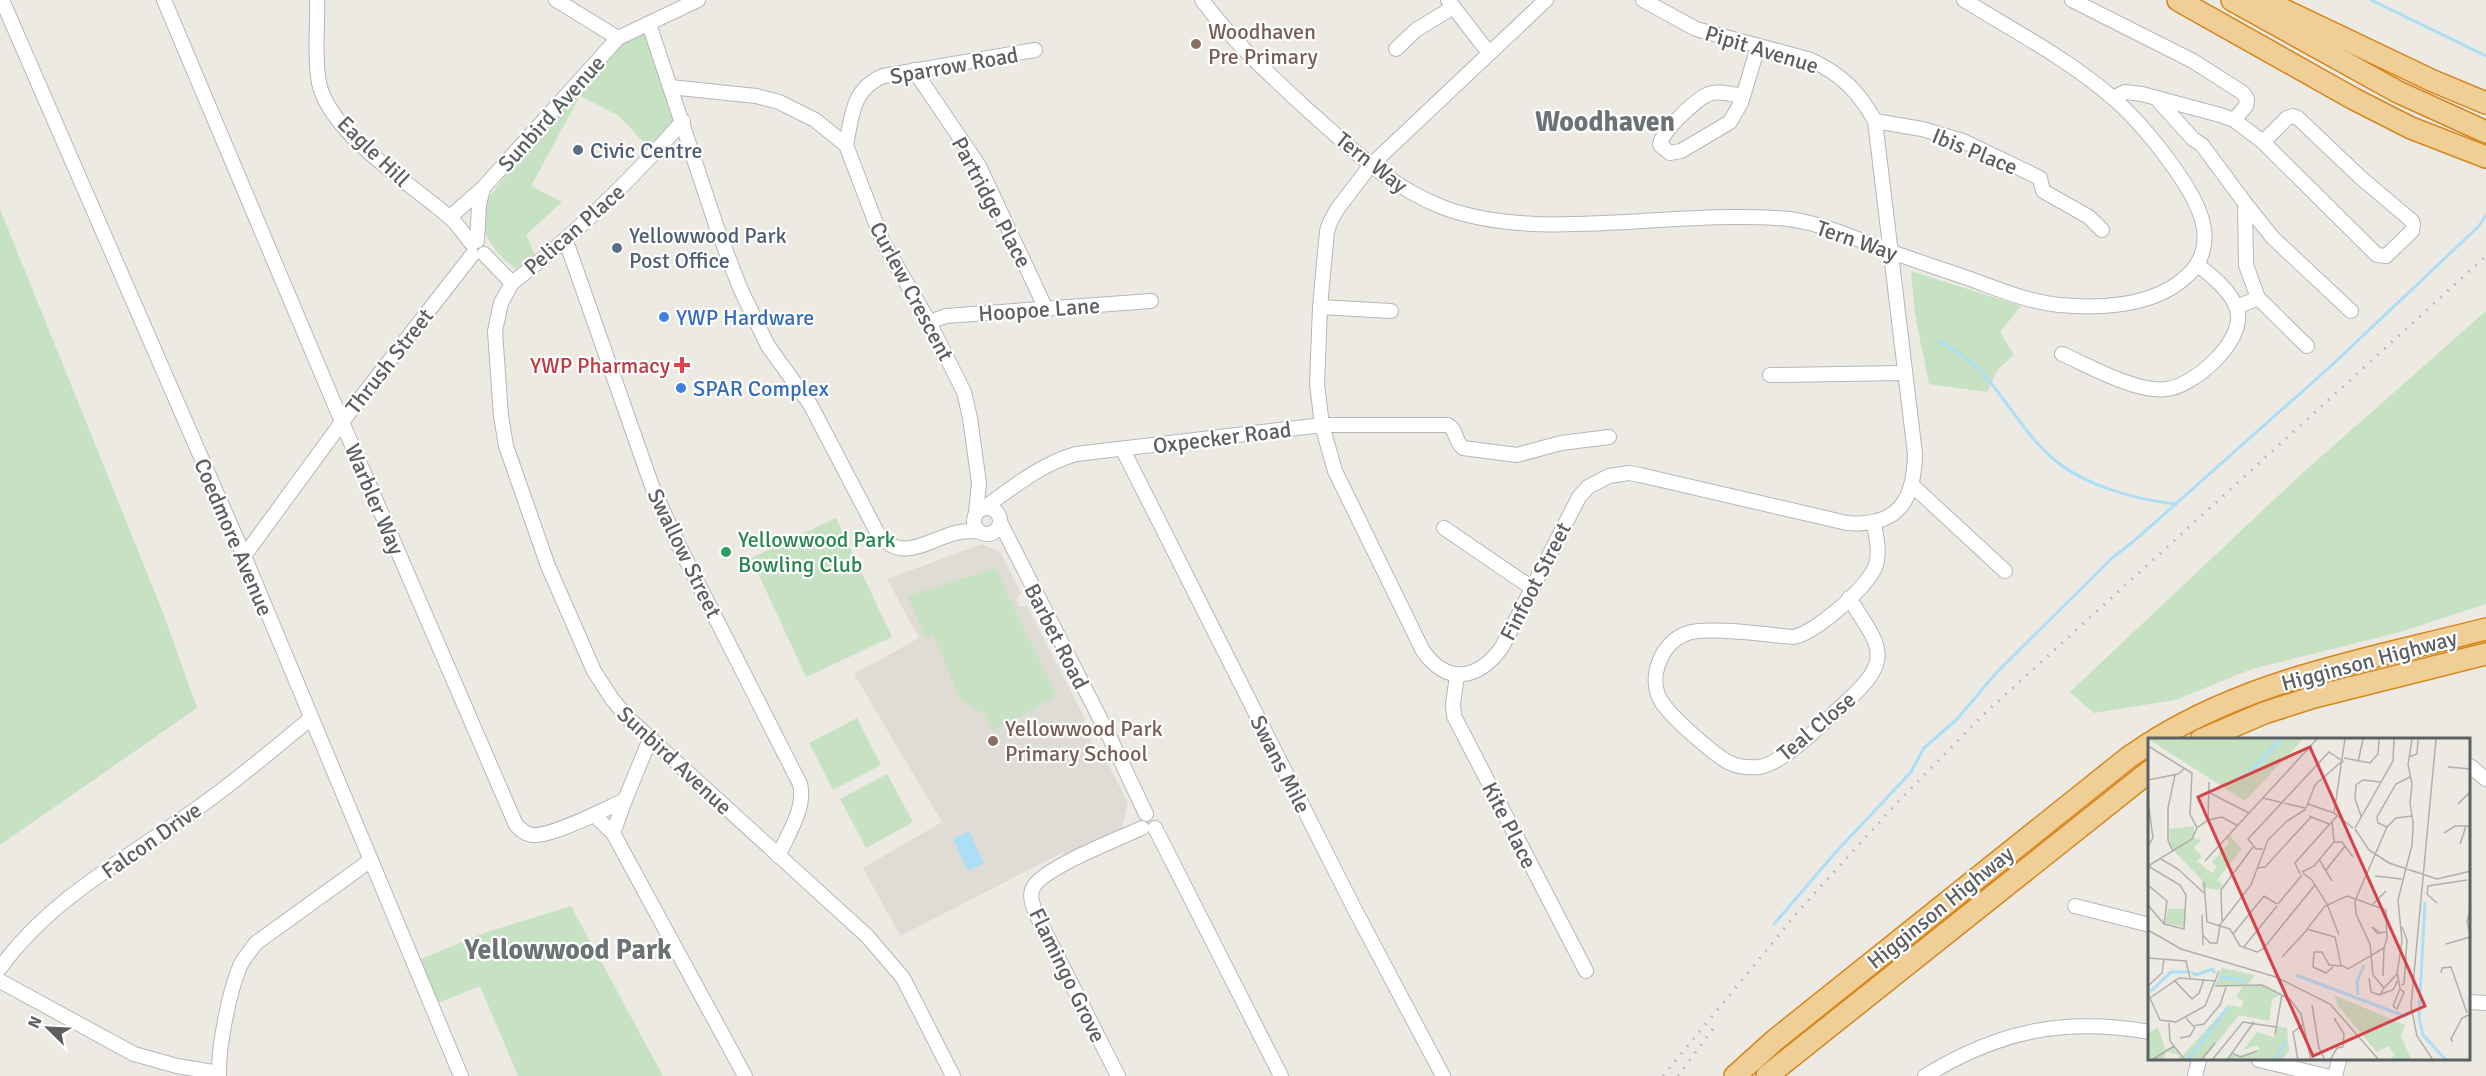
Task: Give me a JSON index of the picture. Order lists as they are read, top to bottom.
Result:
{
  "streets": {
    "highway": ["Higginson Highway"],
    "street": [
      "Pipit Avenue",
      "Sparrow Road",
      "Sunbird Avenue",
      "Eagle Hill",
      "Ibis Place",
      "Tern Way",
      "Partridge Place",
      "Pelican Place",
      "Curlew Crescent",
      "Hoopoe Lane",
      "Thrush Street",
      "Oxpecker Road",
      "Warbler Way",
      "Coedmore Avenue",
      "Swallow Street",
      "Finfoot Street",
      "Barbet Road",
      "Teal Close",
      "Swans Mile",
      "Kite Place",
      "Falcon Drive",
      "Flamingo Grove"
    ]
  },
  "crossings": [
    ["Pipit Avenue", "Ibis Place"],
    ["Pipit Avenue", "Tern Way"],
    ["Sparrow Road", "Partridge Place"],
    ["Sparrow Road", "Curlew Crescent"],
    ["Sunbird Avenue", "Eagle Hill"],
    ["Sunbird Avenue", "Pelican Place"],
    ["Sunbird Avenue", "Thrush Street"],
    ["Sunbird Avenue", "Swallow Street"],
    ["Partridge Place", "Hoopoe Lane"],
    ["Pelican Place", "Swallow Street"],
    ["Curlew Crescent", "Hoopoe Lane"],
    ["Curlew Crescent", "Oxpecker Road"],
    ["Curlew Crescent", "Barbet Road"],
    ["Thrush Street", "Warbler Way"],
    ["Thrush Street", "Coedmore Avenue"],
    ["Oxpecker Road", "Barbet Road"],
    ["Oxpecker Road", "Swans Mile"],
    ["Coedmore Avenue", "Falcon Drive"],
    ["Finfoot Street", "Teal Close"],
    ["Finfoot Street", "Kite Place"],
    ["Barbet Road", "Flamingo Grove"]
  ],
  "districts": ["Woodhaven", "Yellowwood Park"],
  "places": {
    "other": [
      "Woodhaven Pre Primary",
      "Civic Centre",
      "Yellowwood Park Post Office",
      "YWP Hardware",
      "SPAR Complex",
      "Yellowwood Park Bowling Club",
      "Yellowwood Park Primary School"
    ],
    "health": ["YWP Pharmacy"]
  },
  "north": "top left"
}
